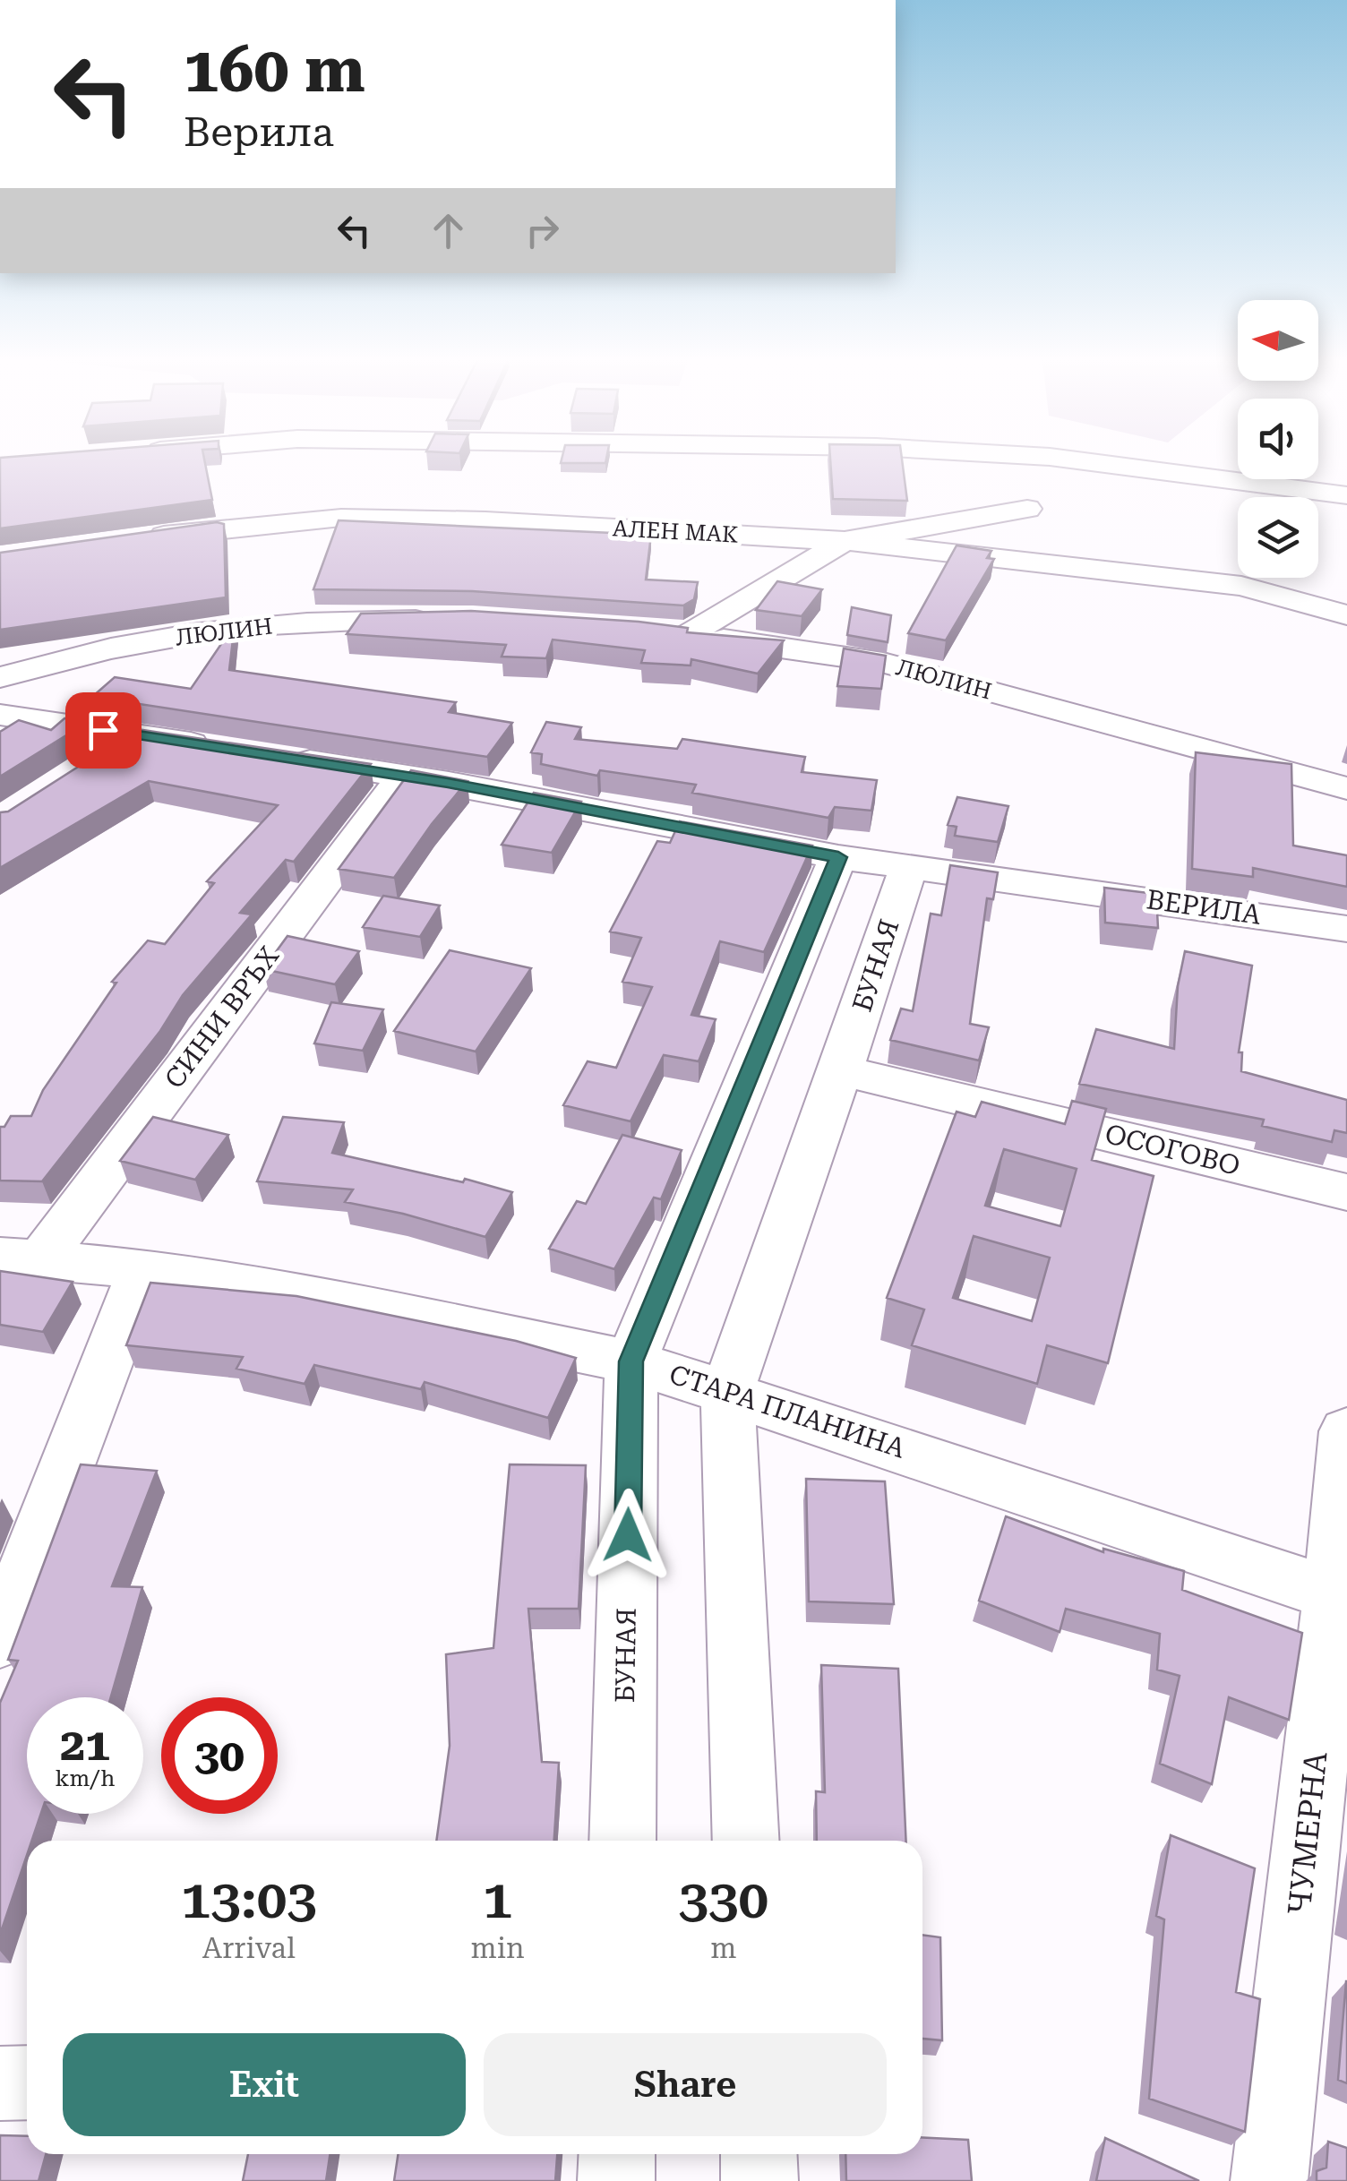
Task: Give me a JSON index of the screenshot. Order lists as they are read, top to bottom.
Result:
{
  "streets": {
    "street": [
      "АЛЕН МАК",
      "ЛЮЛИН",
      "ВЕРИЛА",
      "БУНАЯ",
      "СИНИ ВРЪХ",
      "ОСОГОВО",
      "СТАРА ПЛАНИНА",
      "ЧУМЕРНА"
    ]
  },
  "crossings": [
    ["АЛЕН МАК", "ЛЮЛИН"],
    ["ВЕРИЛА", "БУНАЯ"],
    ["ВЕРИЛА", "СИНИ ВРЪХ"],
    ["БУНАЯ", "ОСОГОВО"],
    ["БУНАЯ", "СТАРА ПЛАНИНА"],
    ["СИНИ ВРЪХ", "СТАРА ПЛАНИНА"],
    ["СТАРА ПЛАНИНА", "ЧУМЕРНА"]
  ],
  "north": "left",
  "page": {
    "turn": ["160 m", "Верила"],
    "speed": "21 km/h",
    "limit": "30",
    "eta": [
      "13:03",
      "Arrival",
      "1",
      "min",
      "330",
      "m"
    ],
    "buttons": ["Exit", "Share"]
  }
}
